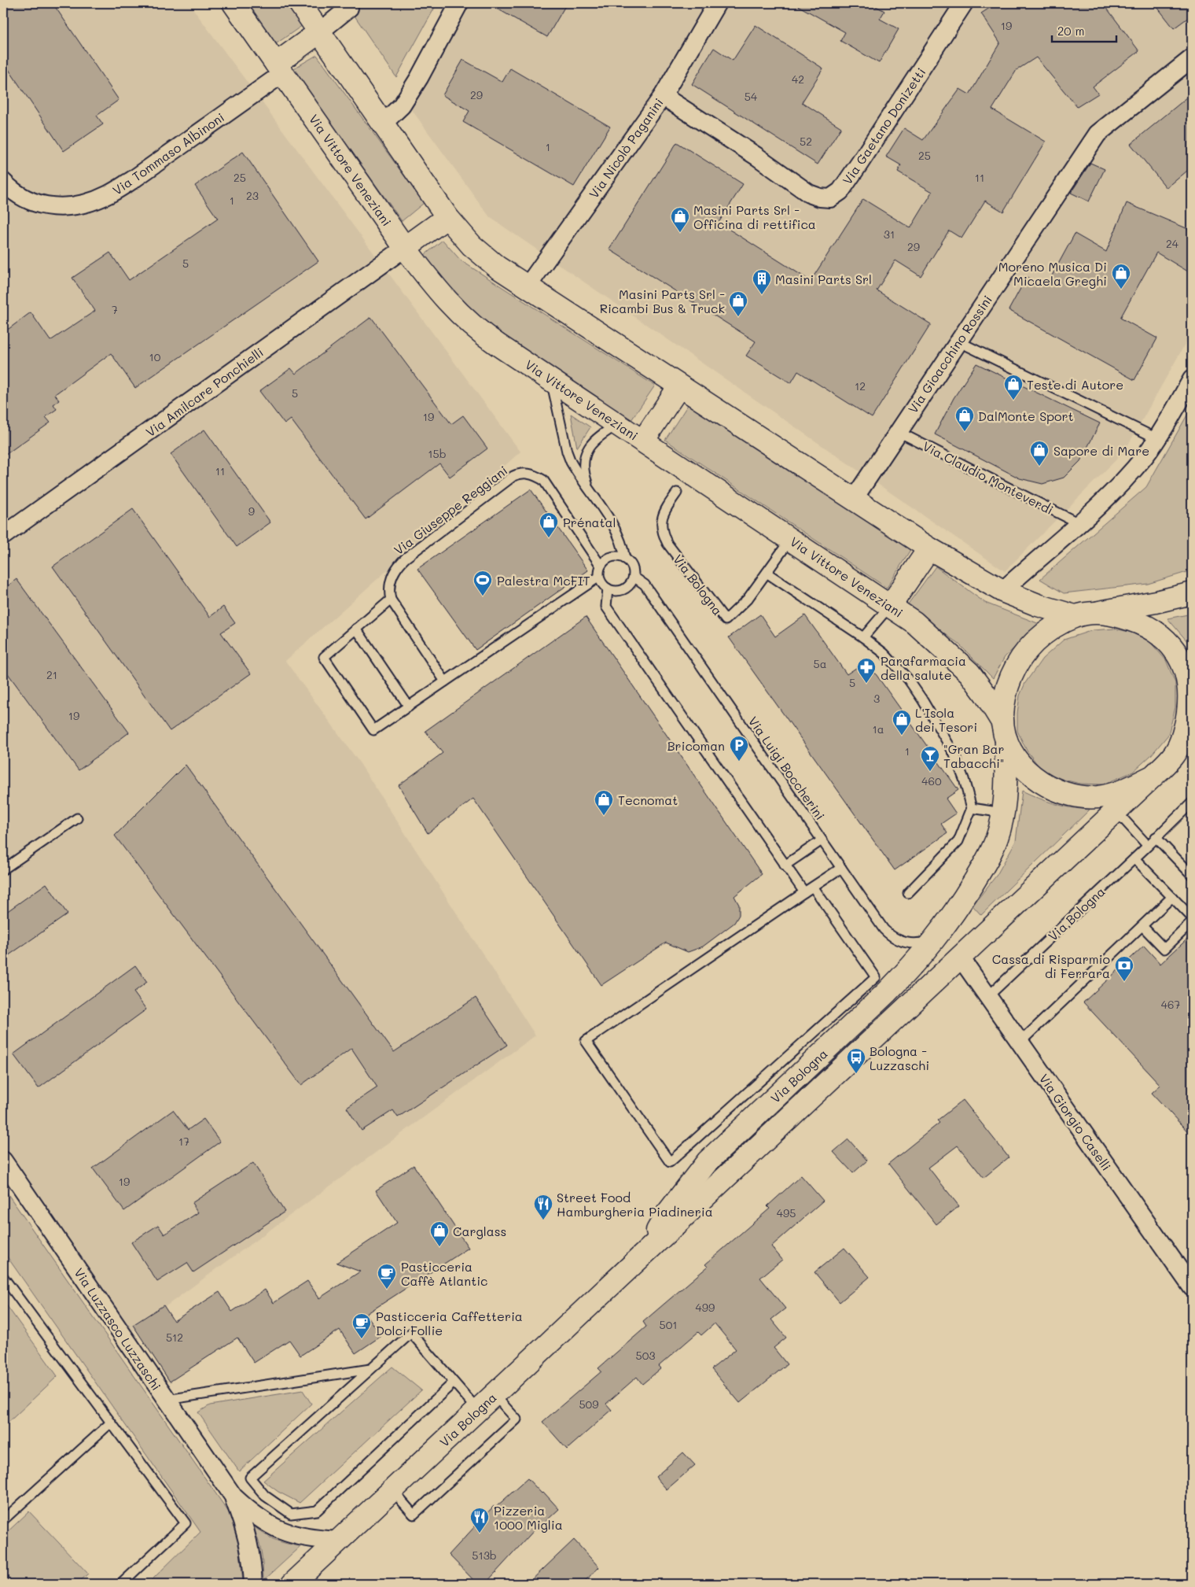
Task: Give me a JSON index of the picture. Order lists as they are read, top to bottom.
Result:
{
  "streets": {
    "main road": ["Via Vittore Veneziani", "Via Bologna"],
    "street": [
      "Via Gaetano Donizetti",
      "Via Nicolò Paganini",
      "Via Tommaso Albinoni",
      "Via Gioacchino Rossini",
      "Via Amilcare Ponchielli",
      "Via Giorgio Caselli",
      "Via Luzzasco Luzzaschi"
    ],
    "lane": ["Via Claudio Monteverdi", "Via Giuseppe Reggiani", "Via Luigi Boccherini"]
  },
  "crossings": [
    ["Via Gaetano Donizetti", "Via Nicolò Paganini"],
    ["Via Tommaso Albinoni", "Via Vittore Veneziani"],
    ["Via Vittore Veneziani", "Via Amilcare Ponchielli"],
    ["Via Vittore Veneziani", "Via Bologna"],
    ["Via Vittore Veneziani", "Via Luigi Boccherini"],
    ["Via Gioacchino Rossini", "Via Claudio Monteverdi"],
    ["Via Giuseppe Reggiani", "Via Luigi Boccherini"],
    ["Via Bologna", "Via Luigi Boccherini"],
    ["Via Bologna", "Via Giorgio Caselli"],
    ["Via Bologna", "Via Luzzasco Luzzaschi"]
  ],
  "places": {
    "shop": [
      "Masini Parts Srl - Officina di rettifica",
      "Moreno Musica Di Micaela Greghi",
      "Masini Parts Srl - Ricambi Bus & Truck",
      "Teste di Autore",
      "DalMonte Sport",
      "Sapore di Mare",
      "Prénatal",
      "L'Isola dei Tesori",
      "Tecnomat",
      "Carglass"
    ],
    "building": ["Masini Parts Srl"],
    "sports": ["Palestra McFIT"],
    "pharmacy": ["Parafarmacia della salute"],
    "parking": ["Bricoman"],
    "bar": ["\"Gran Bar Tabacchi\""],
    "bank": ["Cassa di Risparmio di Ferrara"],
    "bus stop": ["Bologna - Luzzaschi"],
    "restaurant": ["Street Food Hamburgheria Piadineria", "Pizzeria 1000 Miglia"],
    "cafe": ["Pasticceria Caffè Atlantic", "Pasticceria Caffetteria Dolci Follie"]
  },
  "house_numbers": [
    "19",
    "42",
    "29",
    "54",
    "52",
    "1",
    "25",
    "25",
    "11",
    "23",
    "1",
    "31",
    "24",
    "29",
    "5",
    "7",
    "10",
    "12",
    "5",
    "19",
    "15b",
    "11",
    "9",
    "5a",
    "21",
    "5",
    "3",
    "19",
    "1a",
    "1",
    "460",
    "467",
    "17",
    "19",
    "495",
    "499",
    "501",
    "512",
    "503",
    "509",
    "513b"
  ],
  "scale_bar": "20 m"
}
